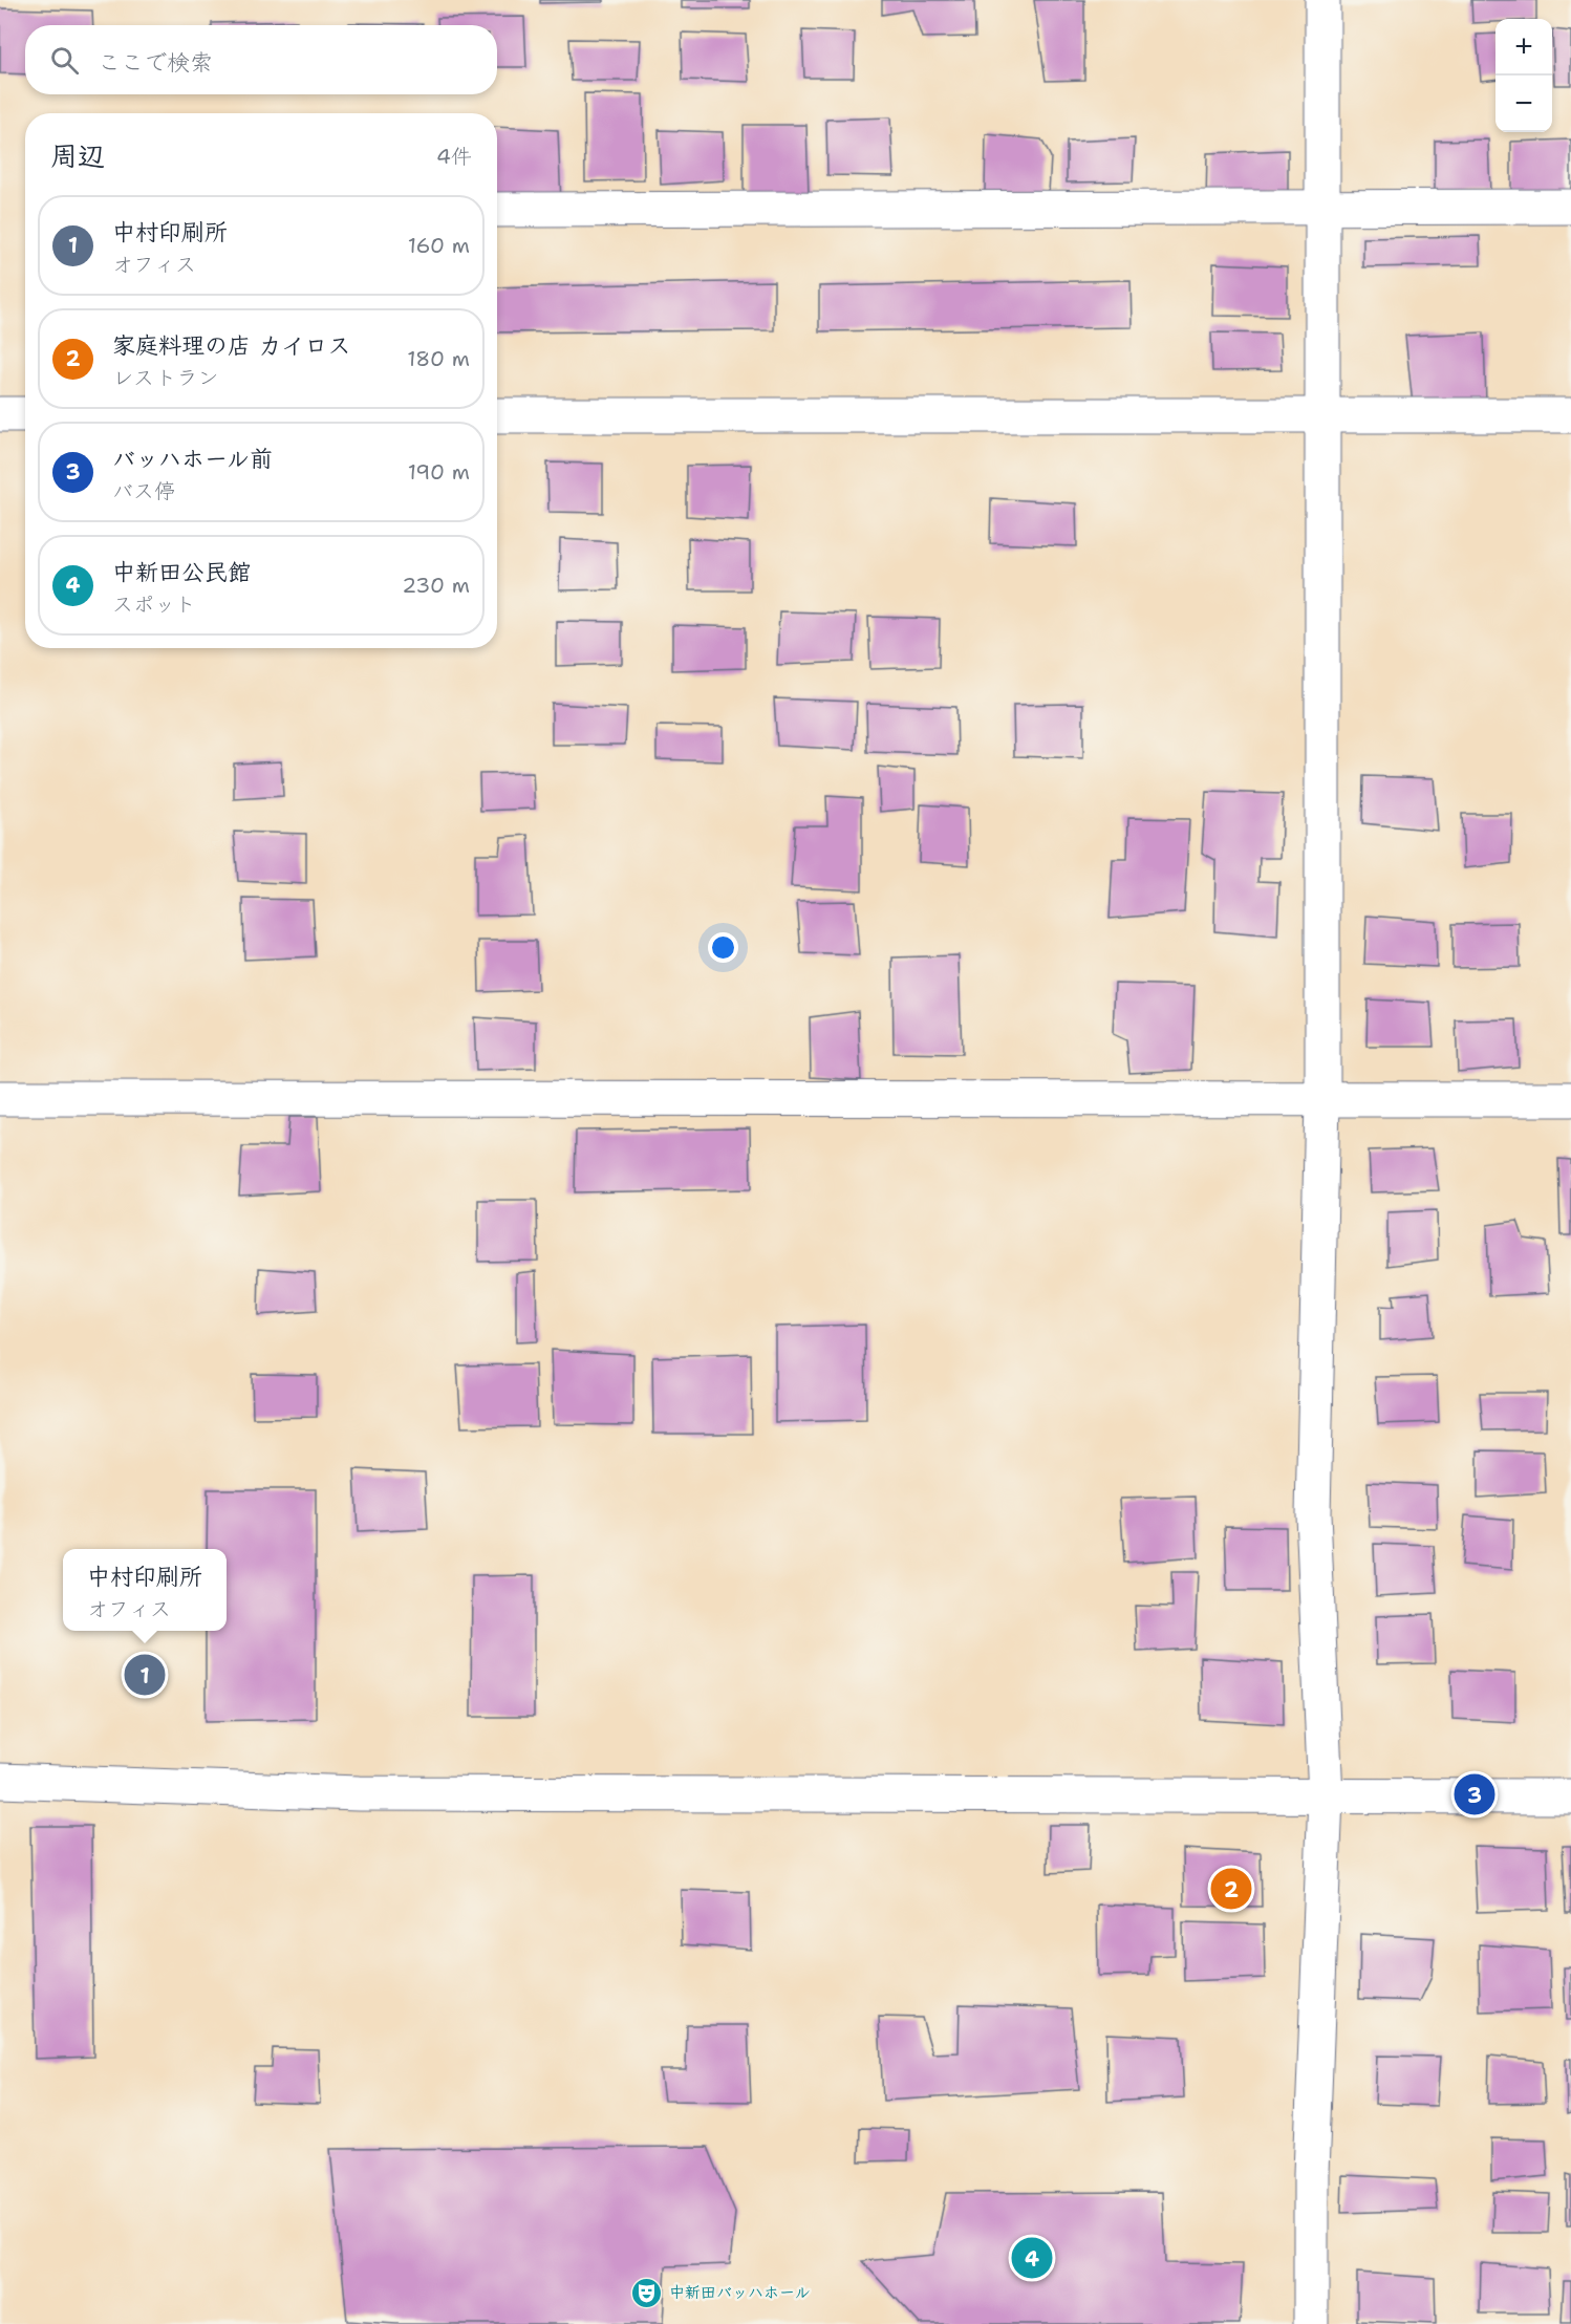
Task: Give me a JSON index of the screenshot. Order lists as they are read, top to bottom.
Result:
{
  "places": {
    "theatre": ["中新田バッハホール"]
  },
  "page": {
    "map_buttons": ["+", "−"],
    "search": "ここで検索",
    "heading": ["周辺", "4件"],
    "list": [
      {
        "mark": "1",
        "name": "中村印刷所",
        "note": "オフィス",
        "value": "160 m"
      },
      {
        "mark": "2",
        "name": "家庭料理の店 カイロス",
        "note": "レストラン",
        "value": "180 m"
      },
      {
        "mark": "3",
        "name": "バッハホール前",
        "note": "バス停",
        "value": "190 m"
      },
      {
        "mark": "4",
        "name": "中新田公民館",
        "note": "スポット",
        "value": "230 m"
      }
    ],
    "popup": ["中村印刷所", "オフィス"],
    "pins": [
      "1",
      "3",
      "2",
      "4"
    ]
  }
}
